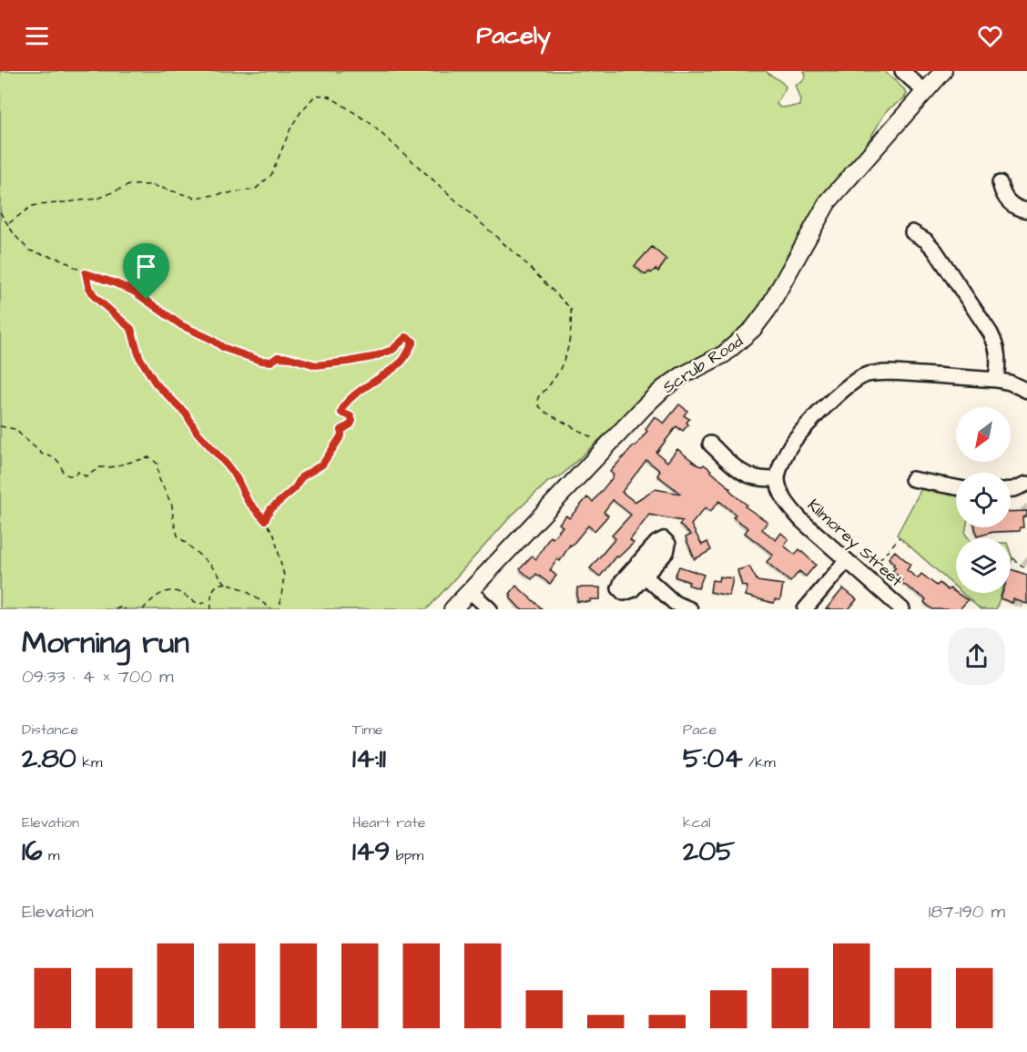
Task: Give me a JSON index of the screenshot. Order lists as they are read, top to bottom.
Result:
{
  "streets": {
    "main road": ["Scrub Road"],
    "street": ["Kilmorey Street"]
  },
  "north": "bottom left",
  "page": {
    "header": "Pacely",
    "heading": ["Morning run", "09:33 · 4 × 700 m"],
    "stats": [
      ["Distance", "2.80 km"],
      ["Time", "14:11"],
      ["Pace", "5:04 /km"],
      ["Elevation", "16 m"],
      ["Heart rate", "149 bpm"],
      ["kcal", "205"]
    ],
    "chart": ["Elevation", "187–190 m"]
  }
}
